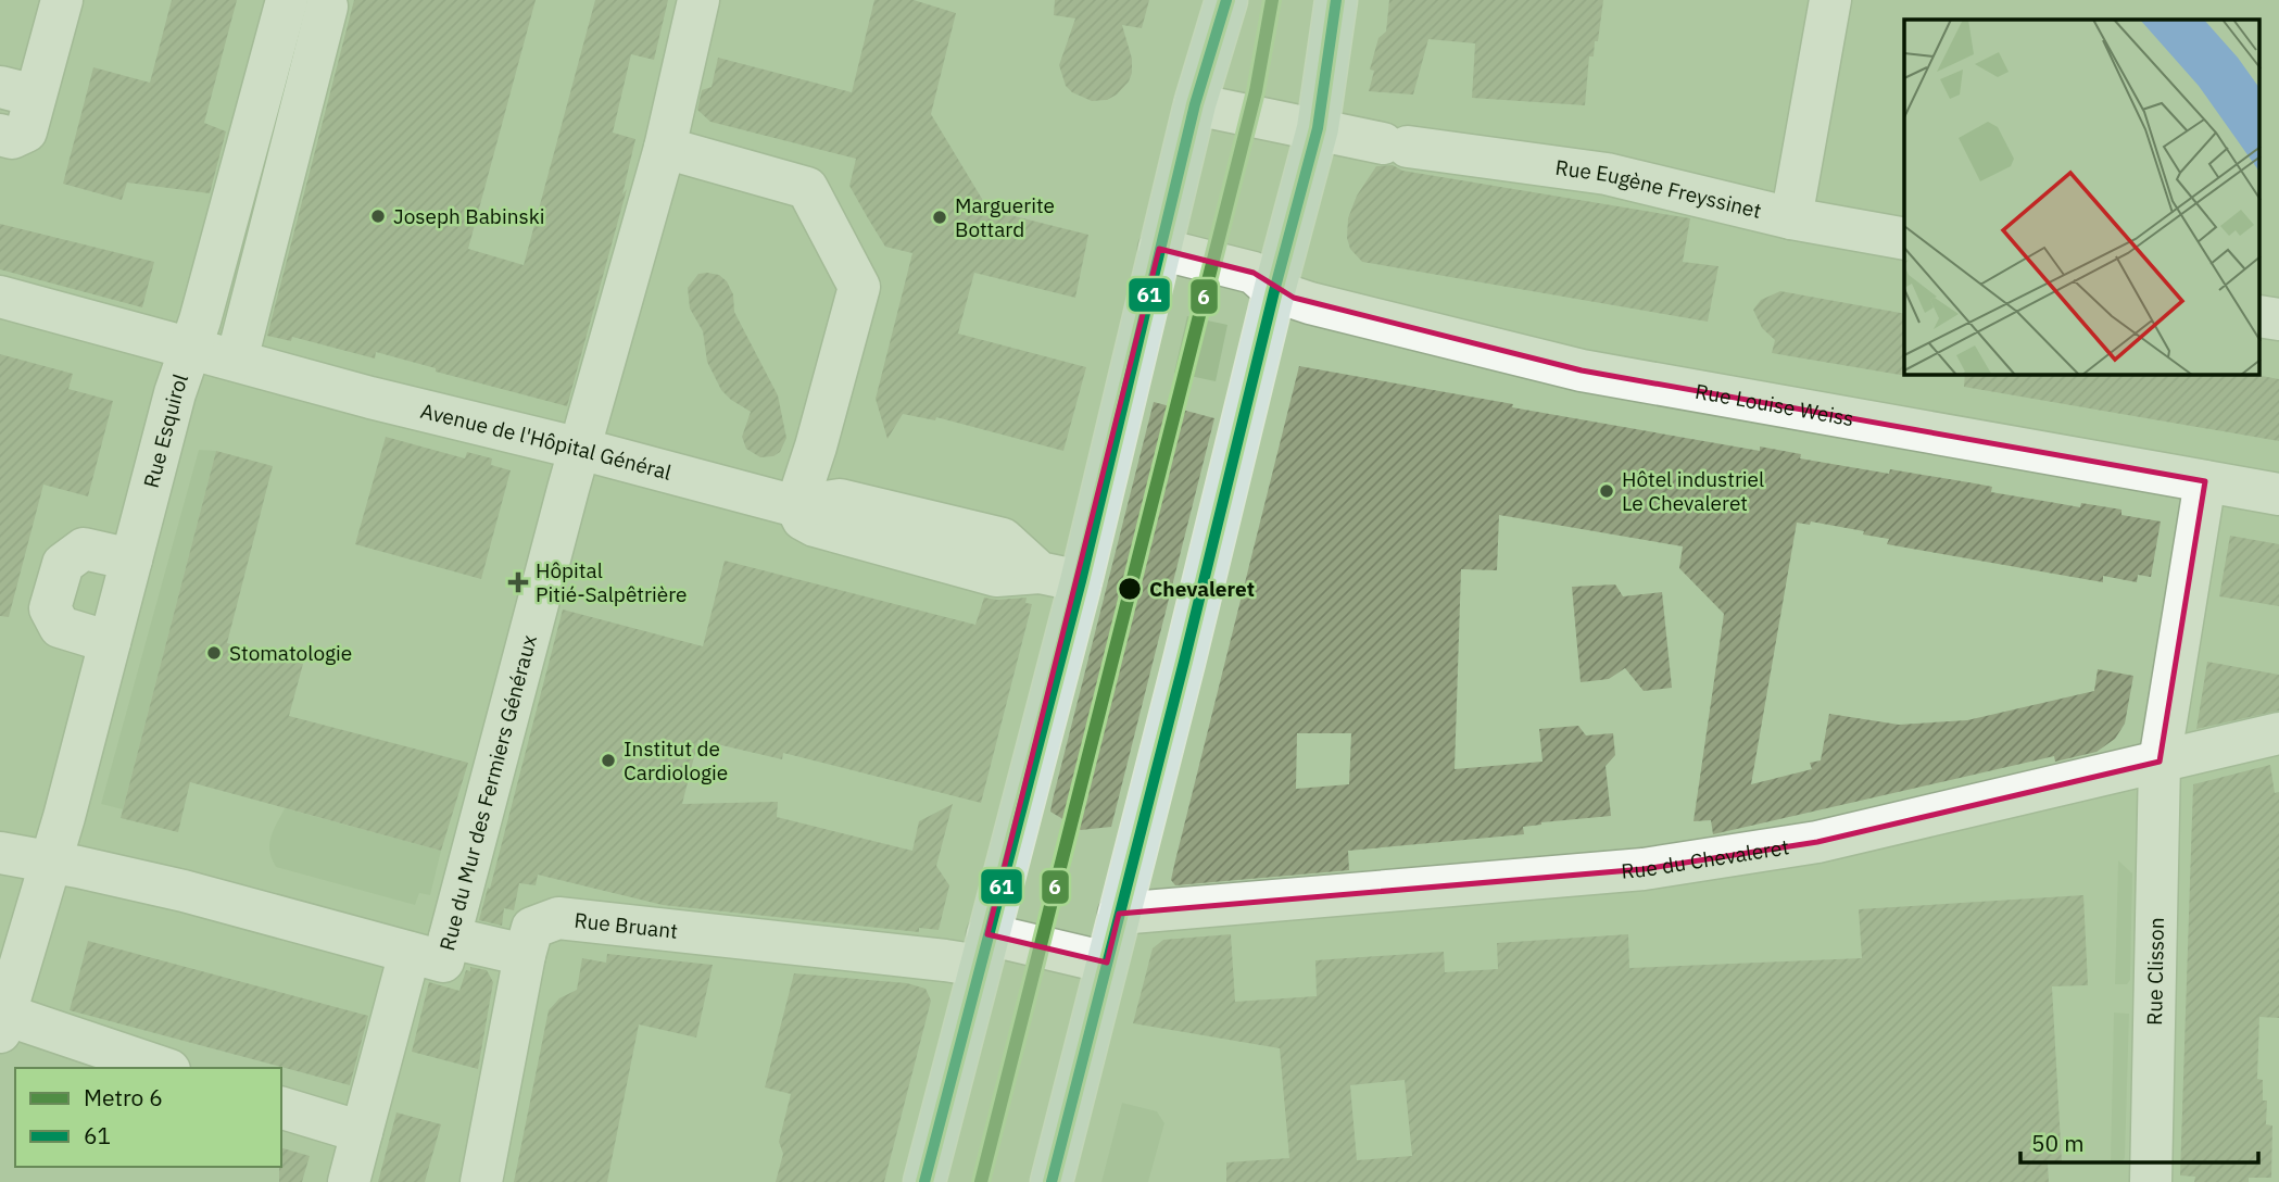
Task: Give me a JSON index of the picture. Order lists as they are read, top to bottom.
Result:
{
  "streets": {
    "street": [
      "Rue Eugène Freyssinet",
      "Rue Louise Weiss",
      "Rue Esquirol",
      "Avenue de l'Hôpital Général",
      "Rue du Mur des Fermiers Généraux",
      "Rue du Chevaleret",
      "Rue Bruant",
      "Rue Clisson"
    ]
  },
  "crossings": [
    ["Rue Louise Weiss", "Rue Clisson"],
    ["Rue Esquirol", "Avenue de l'Hôpital Général"],
    ["Avenue de l'Hôpital Général", "Rue du Mur des Fermiers Généraux"],
    ["Rue du Chevaleret", "Rue Clisson"]
  ],
  "places": {
    "other": [
      "Joseph Babinski",
      "Marguerite Bottard",
      "Hôtel industriel Le Chevaleret",
      "Chevaleret",
      "Stomatologie",
      "Institut de Cardiologie"
    ],
    "health": ["Hôpital Pitié-Salpêtrière"]
  },
  "lines": ["metro line 6", "transit line 61"],
  "legend": ["Metro 6", "61"],
  "scale_bar": "50 m"
}
